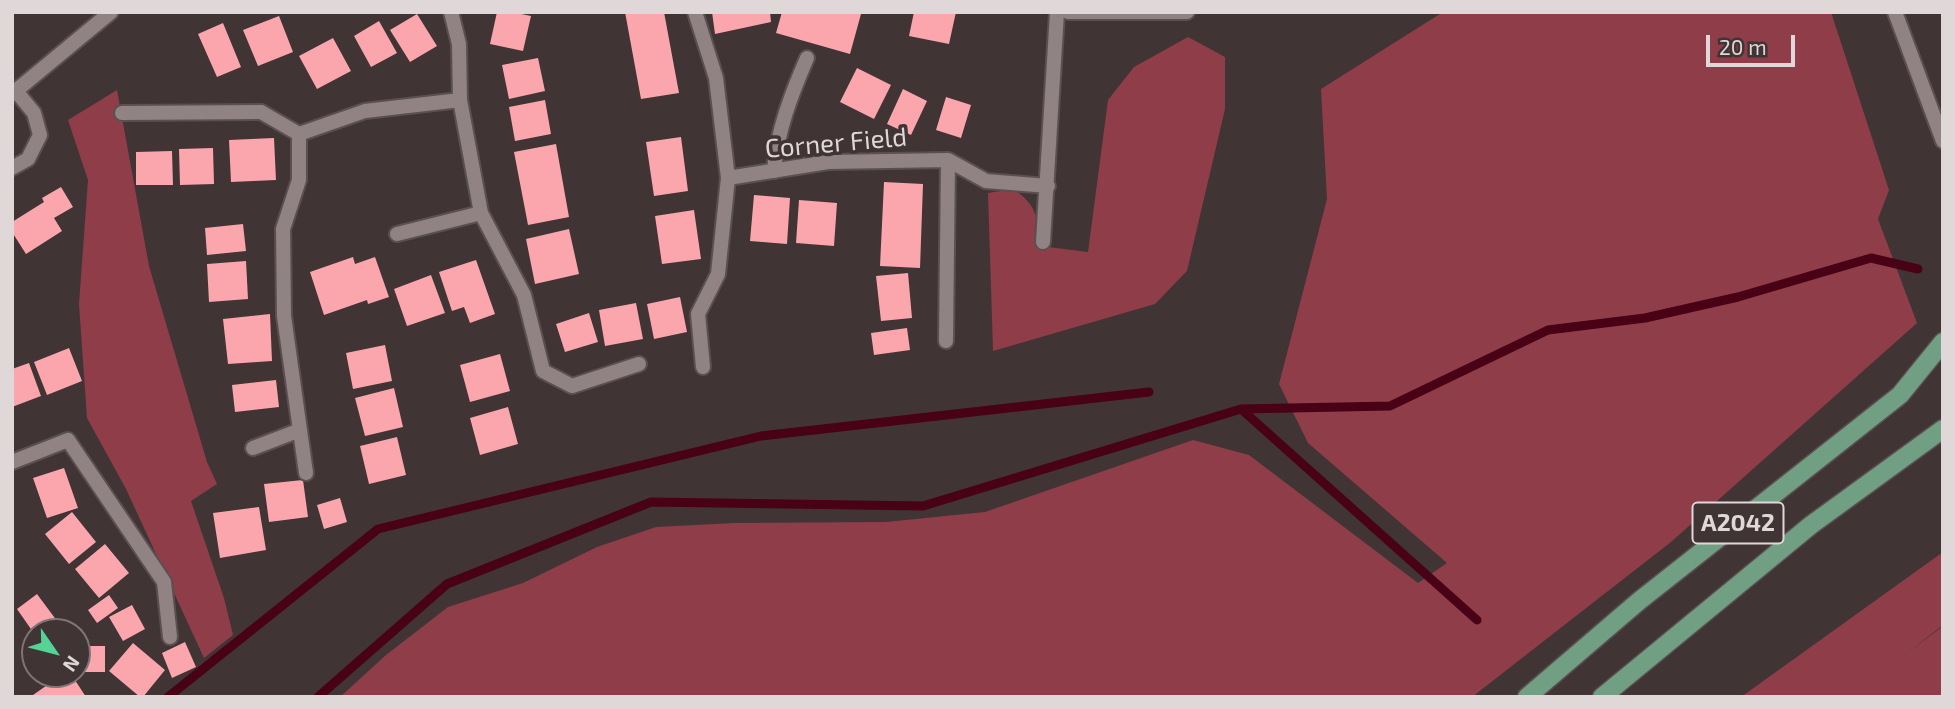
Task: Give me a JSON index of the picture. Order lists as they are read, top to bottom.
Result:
{
  "streets": {
    "main road": ["A2042"],
    "street": ["Corner Field"]
  },
  "scale_bar": "20 m",
  "north": "bottom right"
}
